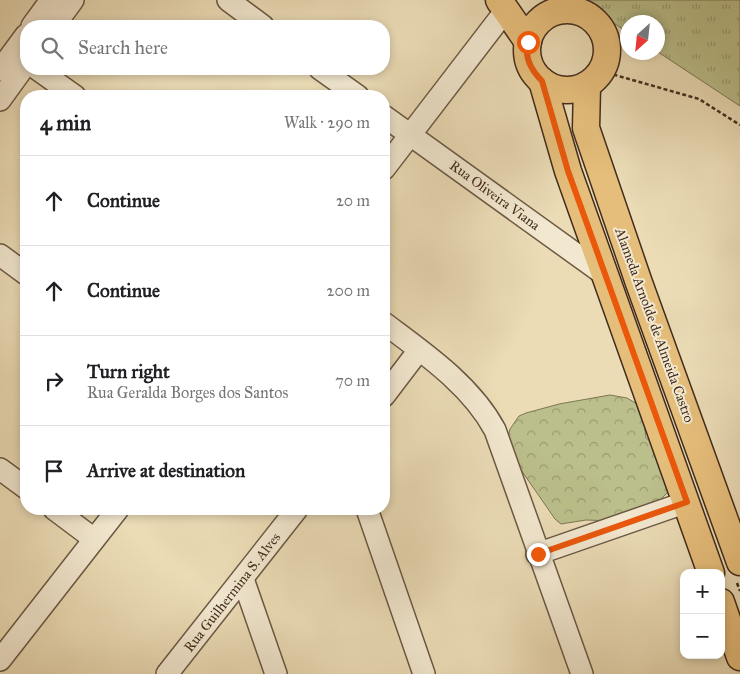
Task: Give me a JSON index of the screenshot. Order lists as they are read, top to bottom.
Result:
{
  "streets": {
    "main road": ["Alameda Arnolde de Almeida Castro"],
    "street": ["Rua Oliveira Viana", "Rua Guilhermina S. Alves"]
  },
  "north": "bottom left",
  "page": {
    "search": "Search here",
    "heading": ["4 min", "Walk · 290 m"],
    "list": [
      ["Continue", "20 m"],
      ["Continue", "200 m"],
      ["Turn right", "Rua Geralda Borges dos Santos", "70 m"],
      "Arrive at destination"
    ],
    "map_buttons": ["+", "−"]
  }
}
